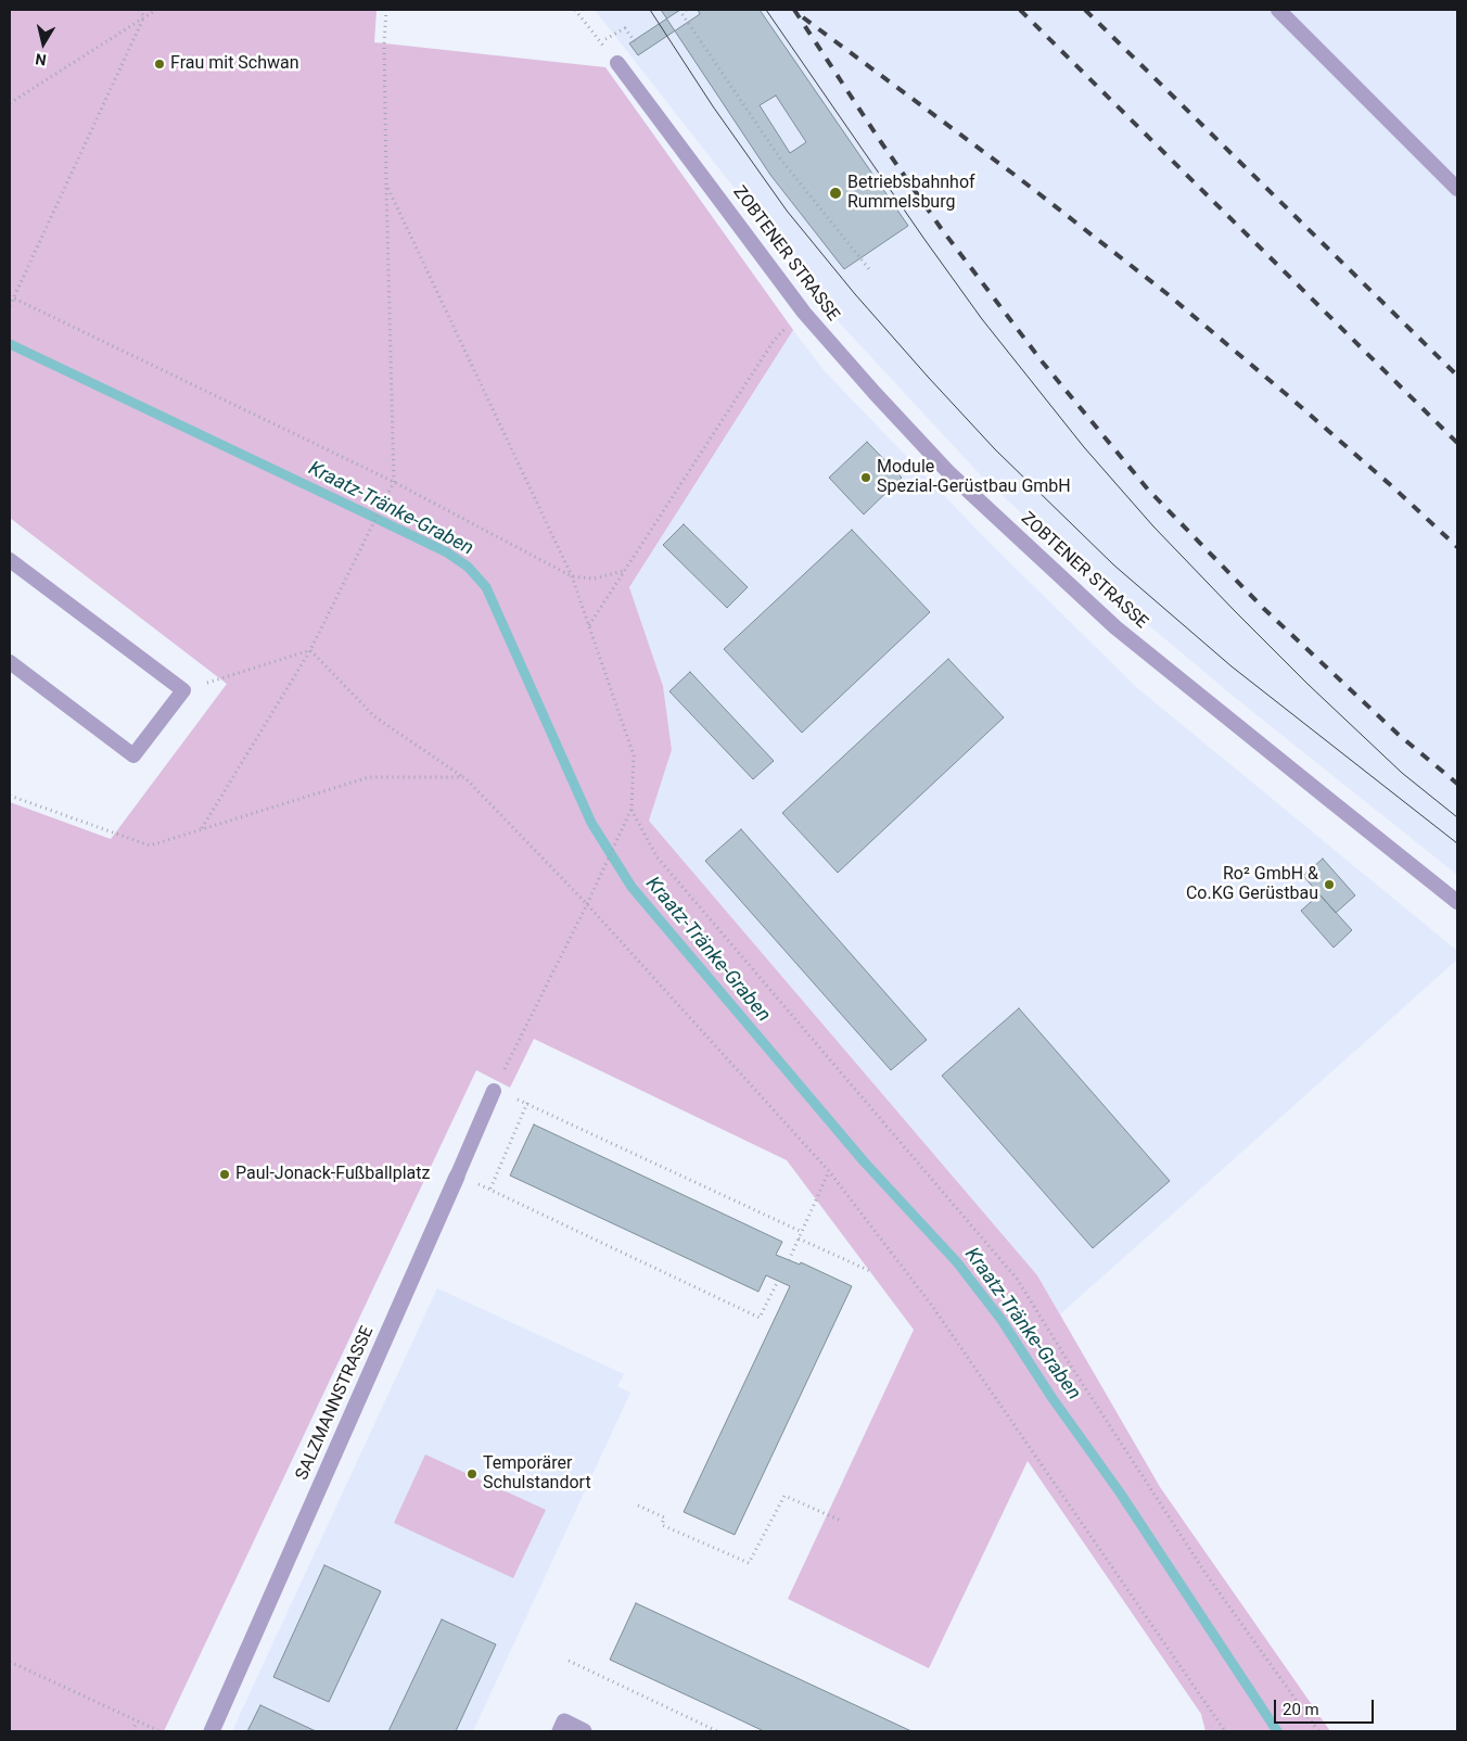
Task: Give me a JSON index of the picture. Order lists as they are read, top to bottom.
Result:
{
  "streets": {
    "street": ["SALZMANNSTRASSE"],
    "lane": ["ZOBTENER STRASSE"]
  },
  "water": ["Kraatz-Tränke-Graben"],
  "places": [
    "Frau mit Schwan",
    "Betriebsbahnhof Rummelsburg",
    "Module Spezial-Gerüstbau GmbH",
    "Ro² GmbH & Co.KG Gerüstbau",
    "Paul-Jonack-Fußballplatz",
    "Temporärer Schulstandort"
  ],
  "scale_bar": "20 m",
  "north": "bottom"
}
